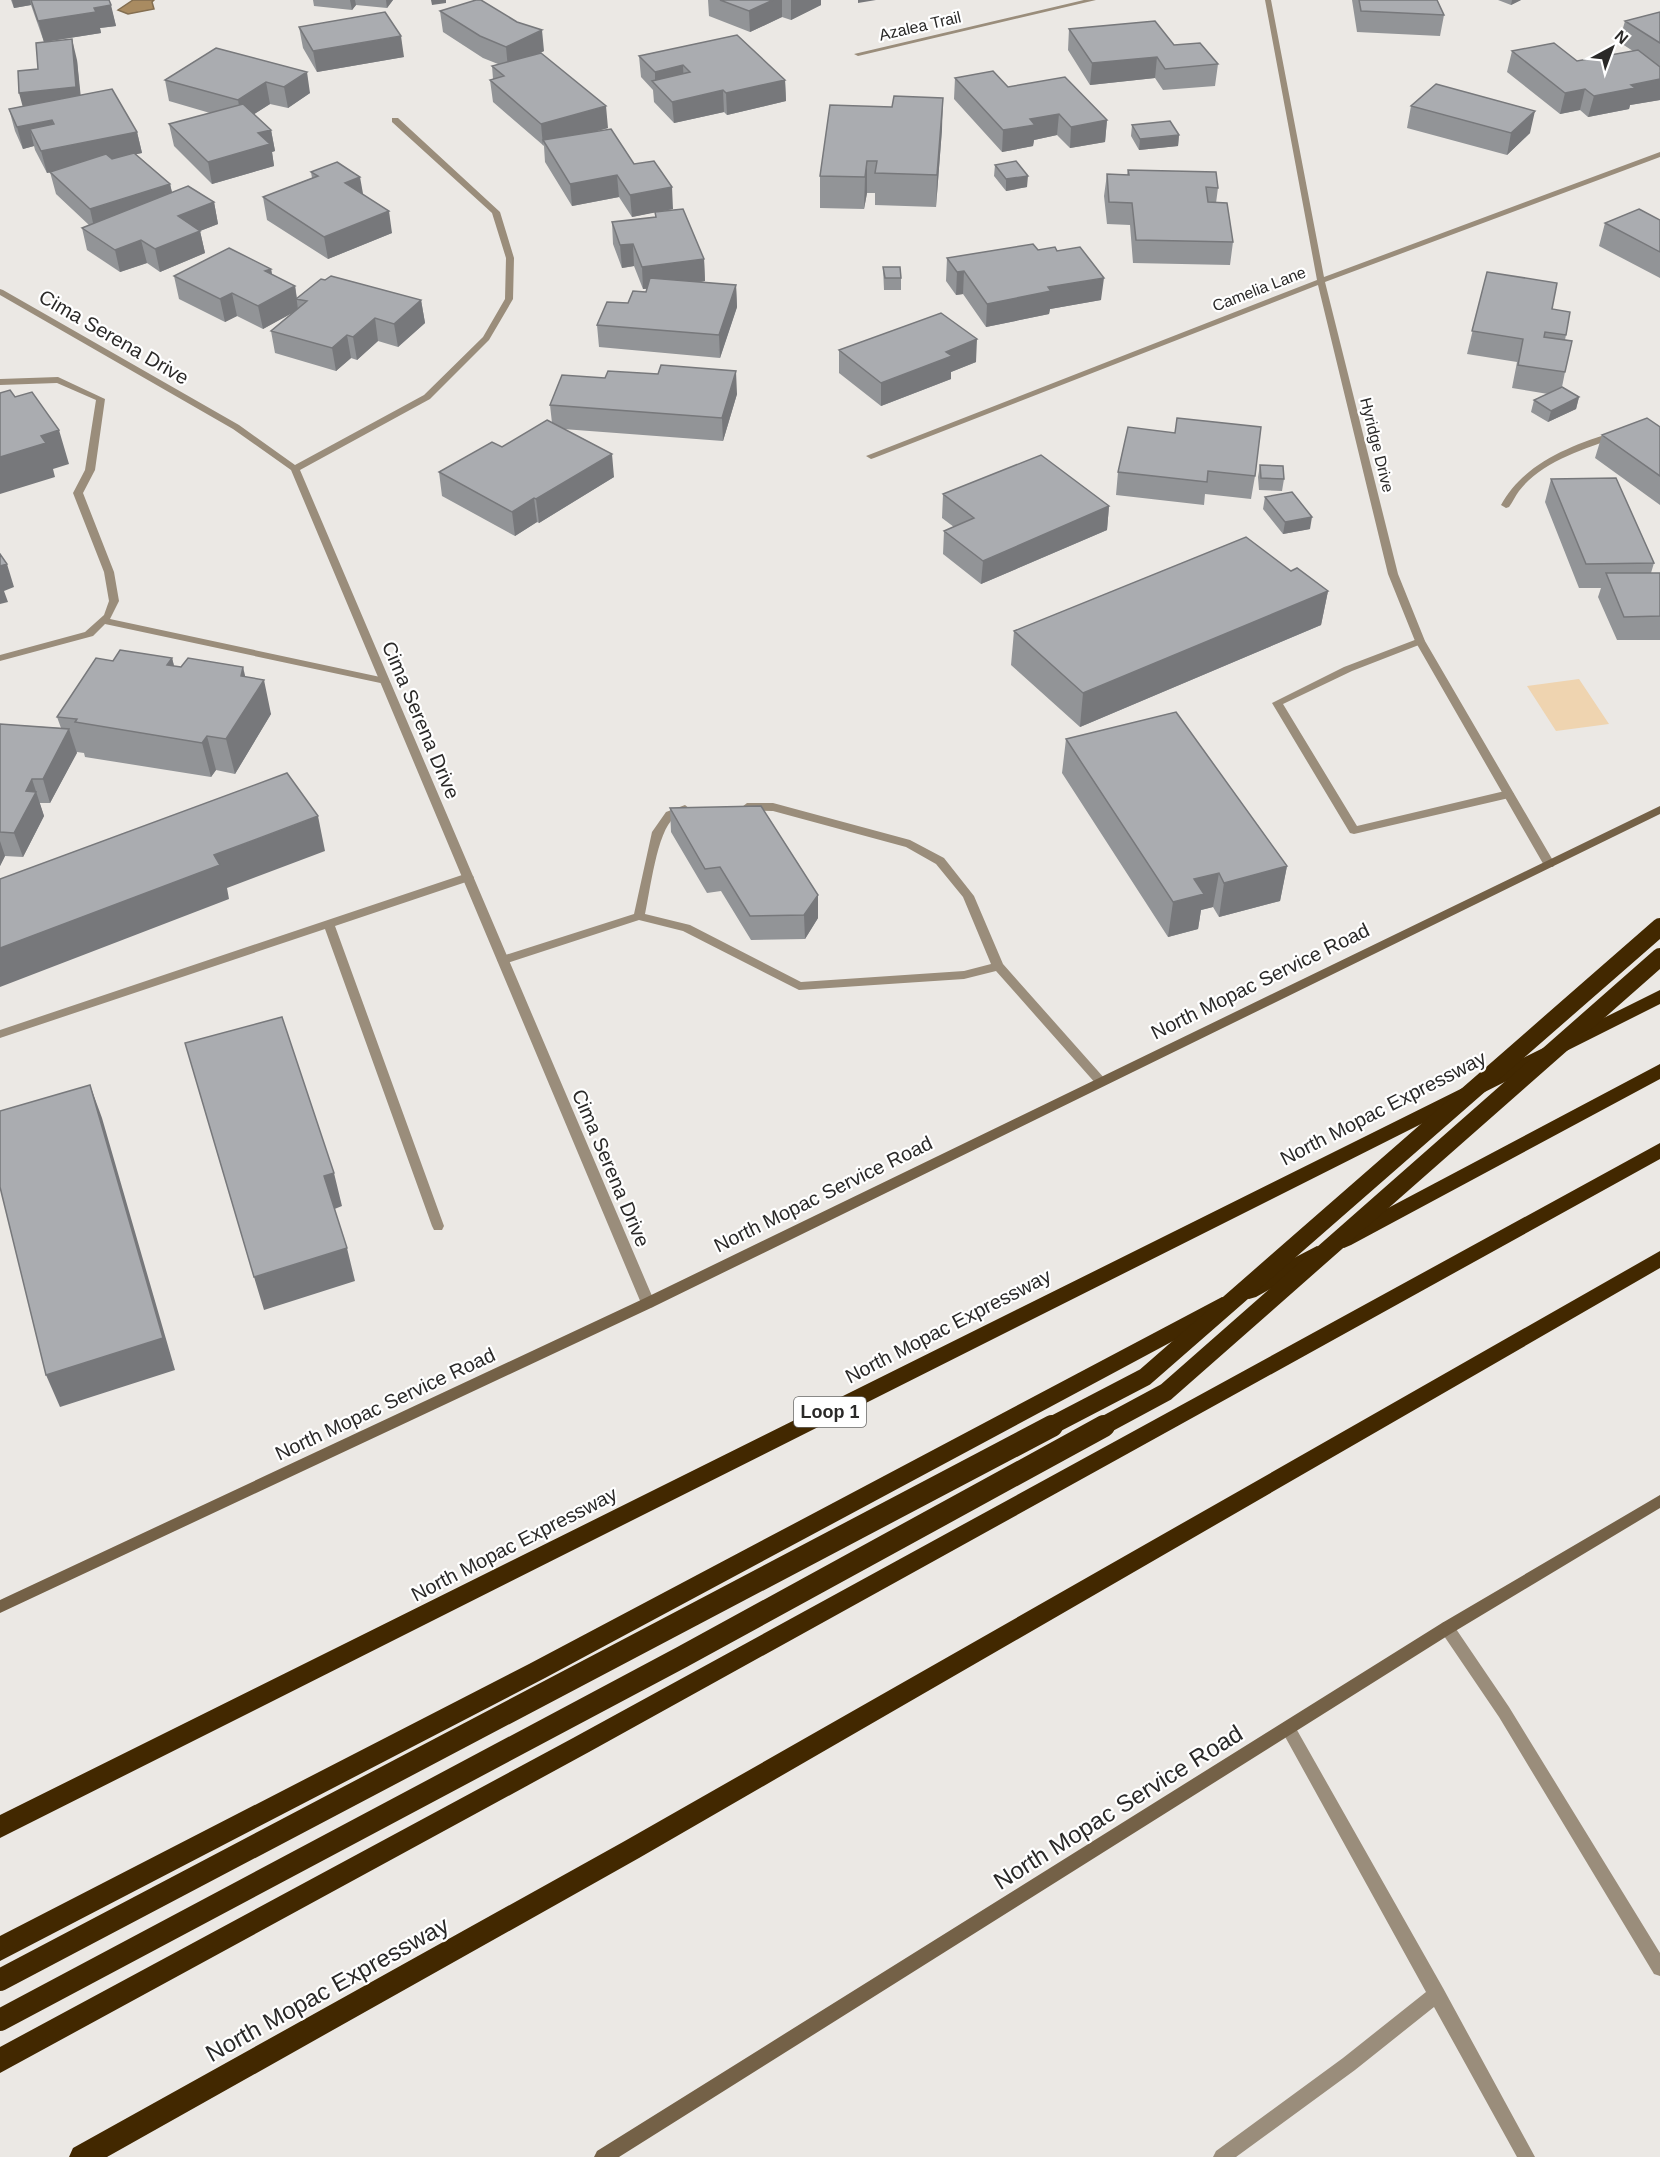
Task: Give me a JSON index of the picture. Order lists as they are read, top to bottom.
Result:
{
  "streets": {
    "highway": ["North Mopac Expressway", "Loop 1"],
    "main road": ["North Mopac Service Road"],
    "street": [
      "Azalea Trail",
      "Camelia Lane",
      "Cima Serena Drive",
      "Hyridge Drive"
    ]
  },
  "crossings": [
    ["Camelia Lane", "Hyridge Drive"],
    ["Cima Serena Drive", "North Mopac Service Road"],
    ["Hyridge Drive", "North Mopac Service Road"]
  ],
  "north": "top right"
}
